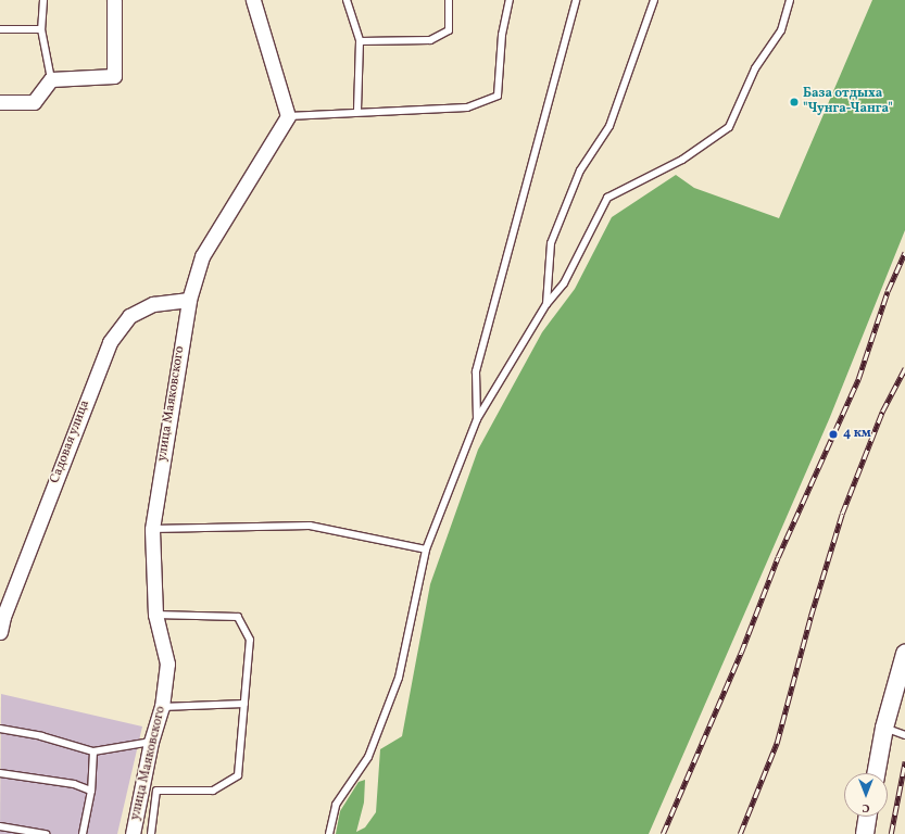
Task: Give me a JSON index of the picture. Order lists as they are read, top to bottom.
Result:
{
  "streets": {
    "street": ["улица Маяковского", "Садовая улица"]
  },
  "crossings": [
    ["улица Маяковского", "Садовая улица"]
  ],
  "places": ["База отдыха \"Чунга-Чанга\"", "4 км"],
  "north": "bottom"
}
